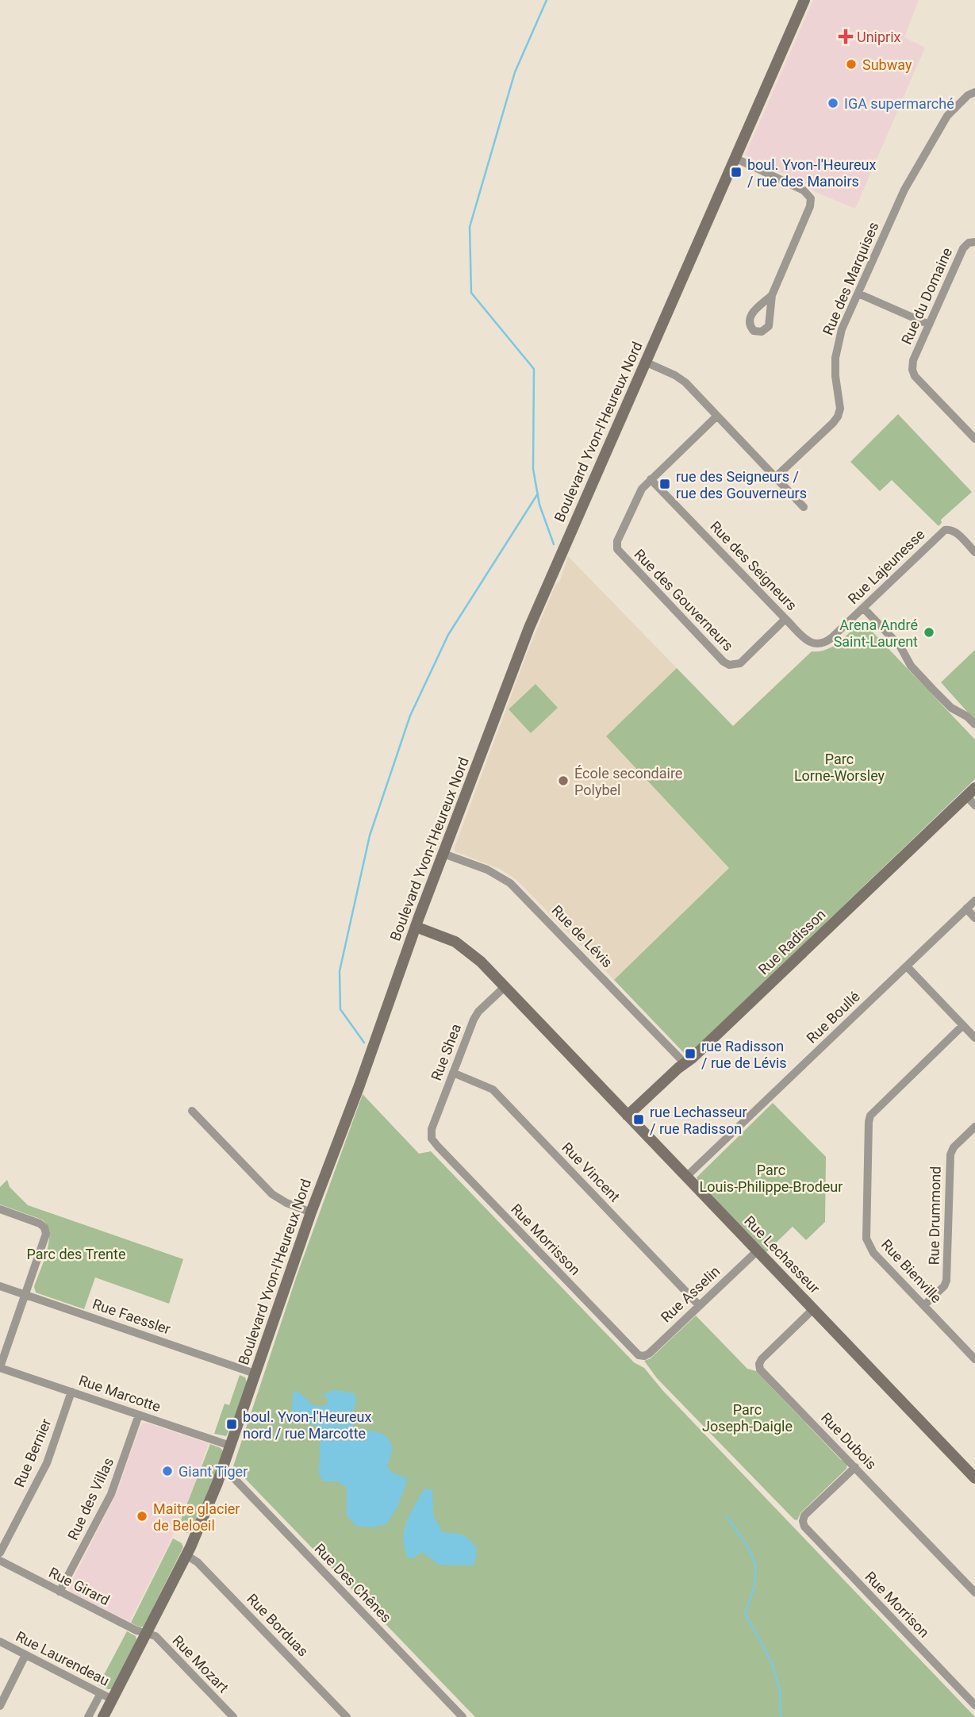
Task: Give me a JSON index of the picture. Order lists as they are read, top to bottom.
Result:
{
  "streets": {
    "street": [
      "Rue des Marquises",
      "Rue du Domaine",
      "Boulevard Yvon-l'Heureux Nord",
      "Rue des Seigneurs",
      "Rue Lajeunesse",
      "Rue des Gouverneurs",
      "Rue de Lévis",
      "Rue Radisson",
      "Rue Boullé",
      "Rue Shea",
      "Rue Vincent",
      "Rue Drummond",
      "Rue Morrisson",
      "Rue Lechasseur",
      "Rue Bienville",
      "Rue Asselin",
      "Rue Faessler",
      "Rue Marcotte",
      "Rue Dubois",
      "Rue Bernier",
      "Rue des Villas",
      "Rue Des Chênes",
      "Rue Girard",
      "Rue Morrison",
      "Rue Borduas",
      "Rue Laurendeau",
      "Rue Mozart"
    ]
  },
  "crossings": [
    ["Boulevard Yvon-l'Heureux Nord", "Rue de Lévis"],
    ["Boulevard Yvon-l'Heureux Nord", "Rue Lechasseur"],
    ["Boulevard Yvon-l'Heureux Nord", "Rue Faessler"],
    ["Boulevard Yvon-l'Heureux Nord", "Rue Marcotte"],
    ["Boulevard Yvon-l'Heureux Nord", "Rue Des Chênes"],
    ["Boulevard Yvon-l'Heureux Nord", "Rue Girard"],
    ["Boulevard Yvon-l'Heureux Nord", "Rue Borduas"],
    ["Boulevard Yvon-l'Heureux Nord", "Rue Laurendeau"],
    ["Boulevard Yvon-l'Heureux Nord", "Rue Mozart"],
    ["Rue des Seigneurs", "Rue Lajeunesse"],
    ["Rue des Seigneurs", "Rue des Gouverneurs"],
    ["Rue de Lévis", "Rue Radisson"],
    ["Rue Radisson", "Rue Lechasseur"],
    ["Rue Boullé", "Rue Lechasseur"],
    ["Rue Shea", "Rue Vincent"],
    ["Rue Shea", "Rue Morrisson"],
    ["Rue Shea", "Rue Lechasseur"],
    ["Rue Vincent", "Rue Asselin"],
    ["Rue Drummond", "Rue Bienville"],
    ["Rue Morrisson", "Rue Asselin"],
    ["Rue Lechasseur", "Rue Asselin"],
    ["Rue Lechasseur", "Rue Dubois"],
    ["Rue Marcotte", "Rue Bernier"],
    ["Rue Marcotte", "Rue des Villas"],
    ["Rue Dubois", "Rue Morrison"],
    ["Rue des Villas", "Rue Girard"],
    ["Rue Girard", "Rue Mozart"]
  ],
  "parks": [
    "Parc Lorne-Worsley",
    "Parc Louis-Philippe-Brodeur",
    "Parc des Trente",
    "Parc Joseph-Daigle"
  ],
  "places": {
    "health": ["Uniprix"],
    "other": [
      "Subway",
      "IGA supermarché",
      "Arena André Saint-Laurent",
      "École secondaire Polybel",
      "Giant Tiger",
      "Maitre glacier de Beloeil"
    ],
    "transit": [
      "boul. Yvon-l'Heureux / rue des Manoirs",
      "rue des Seigneurs / rue des Gouverneurs",
      "rue Radisson / rue de Lévis",
      "rue Lechasseur / rue Radisson",
      "boul. Yvon-l'Heureux nord / rue Marcotte"
    ]
  }
}
